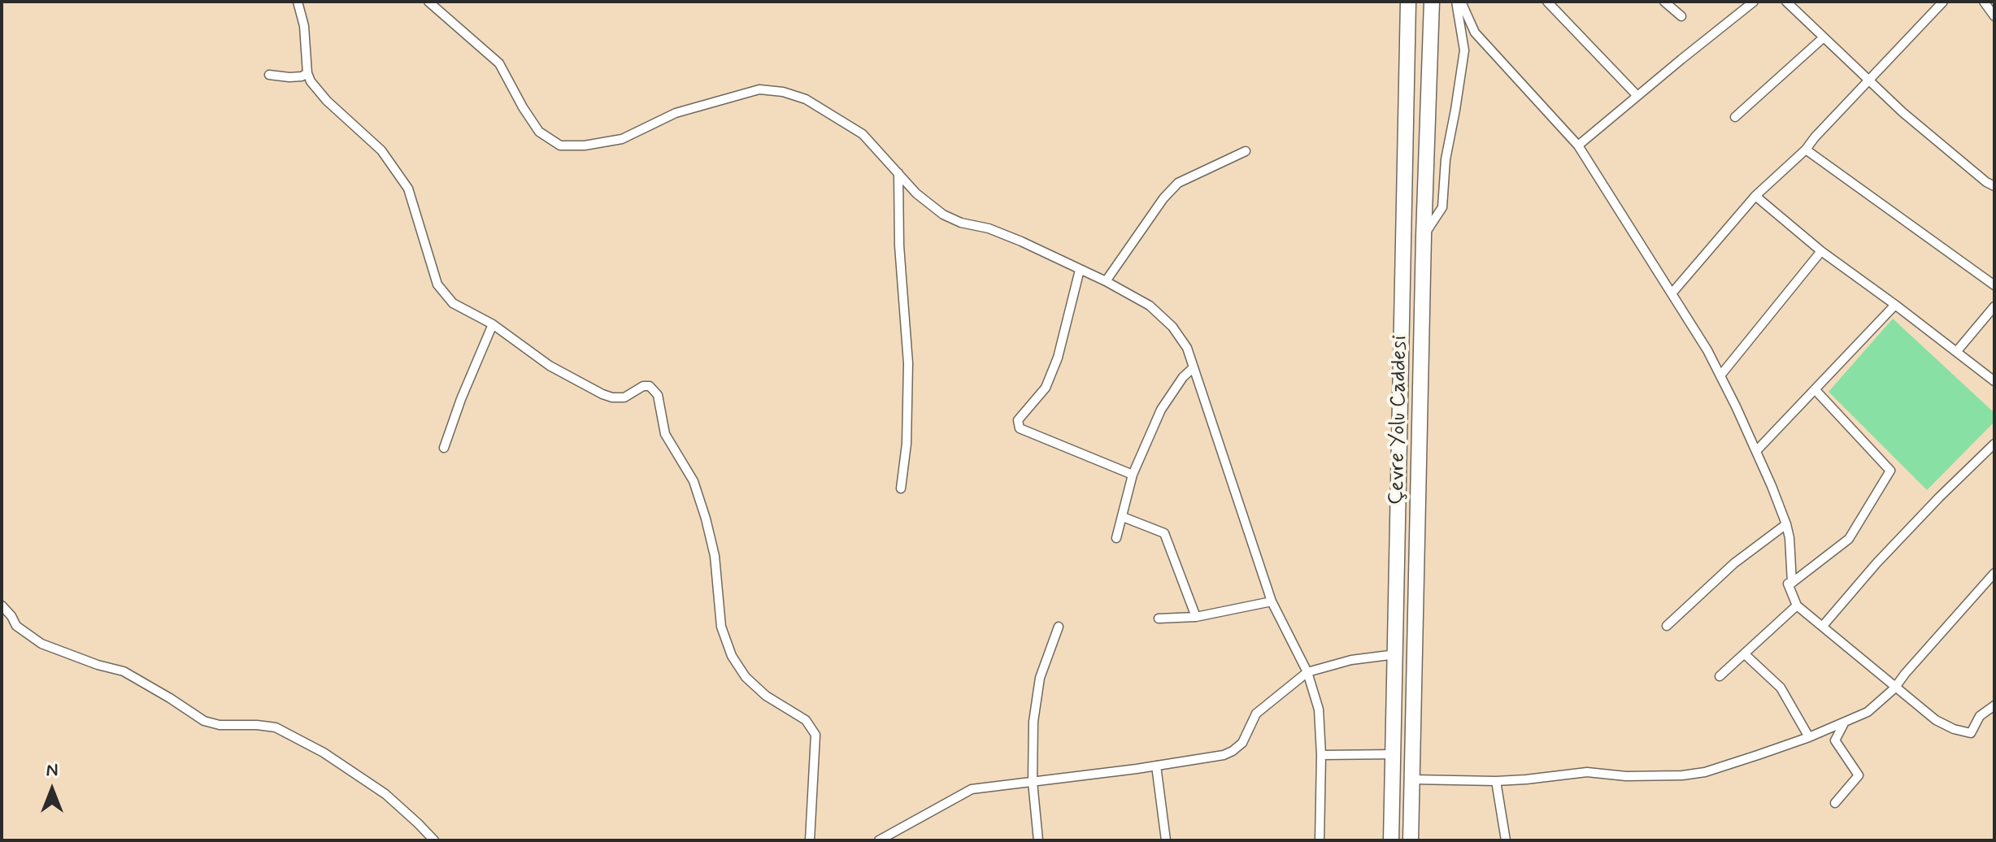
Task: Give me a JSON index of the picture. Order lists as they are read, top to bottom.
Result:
{
  "streets": {
    "highway": ["Çevre Yolu Caddesi"]
  },
  "north": "top"
}
